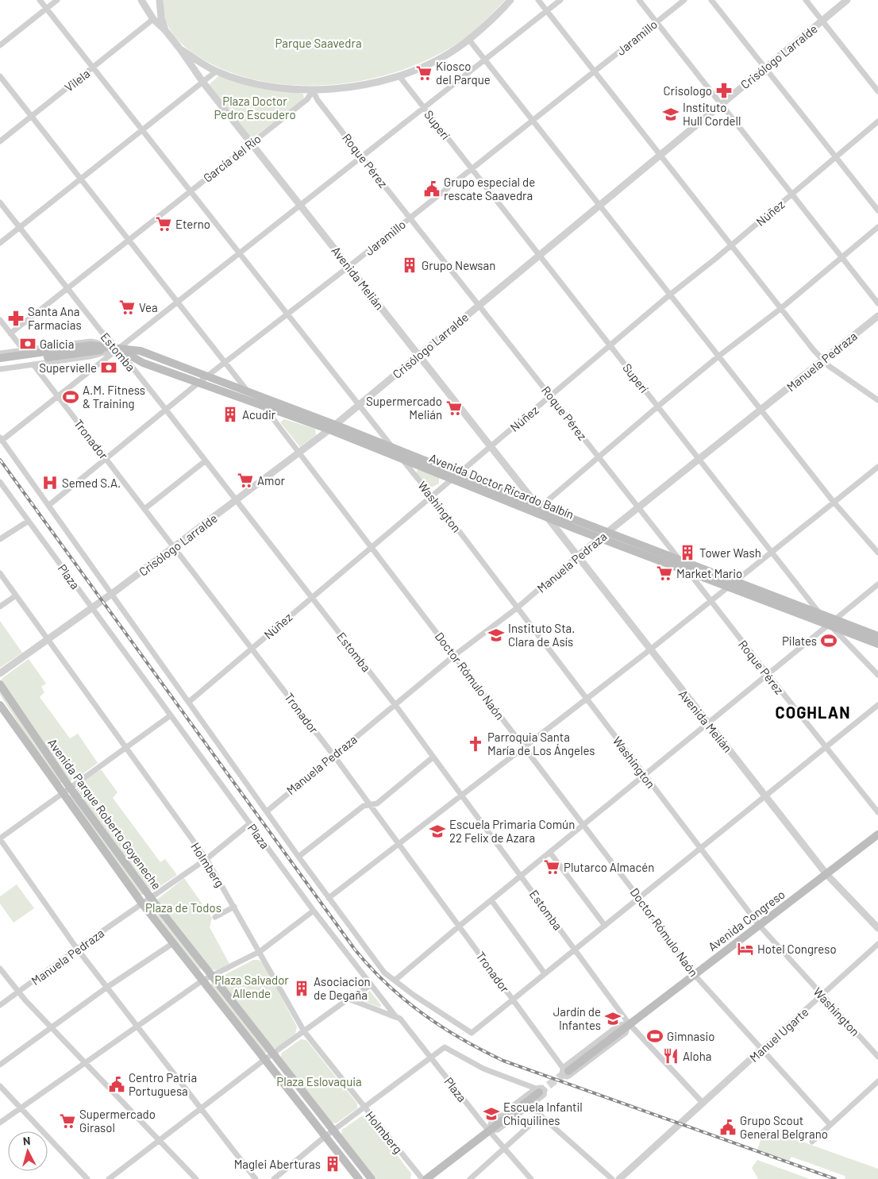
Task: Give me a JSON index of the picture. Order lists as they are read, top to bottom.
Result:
{
  "streets": {
    "main road": ["Avenida Doctor Ricardo Balbín", "Avenida Parque Roberto Goyeneche", "Avenida Congreso"],
    "street": [
      "Jaramillo",
      "Crisólogo Larralde",
      "Vilela",
      "Superí",
      "García del Río",
      "Roque Pérez",
      "Núñez",
      "Avenida Melián",
      "Estomba",
      "Manuela Pedraza",
      "Tronador",
      "Washington",
      "Plaza",
      "Doctor Rómulo Naón",
      "Holmberg",
      "Manuel Ugarte"
    ]
  },
  "crossings": [
    ["Jaramillo", "Superí"],
    ["Jaramillo", "Roque Pérez"],
    ["Jaramillo", "Avenida Melián"],
    ["Jaramillo", "Estomba"],
    ["Jaramillo", "Tronador"],
    ["Jaramillo", "Avenida Doctor Ricardo Balbín"],
    ["Jaramillo", "Plaza"],
    ["Crisólogo Larralde", "Superí"],
    ["Crisólogo Larralde", "Roque Pérez"],
    ["Crisólogo Larralde", "Avenida Melián"],
    ["Crisólogo Larralde", "Estomba"],
    ["Crisólogo Larralde", "Tronador"],
    ["Crisólogo Larralde", "Avenida Doctor Ricardo Balbín"],
    ["Crisólogo Larralde", "Plaza"],
    ["Crisólogo Larralde", "Doctor Rómulo Naón"],
    ["Crisólogo Larralde", "Holmberg"],
    ["Vilela", "Avenida Melián"],
    ["Superí", "Núñez"],
    ["Superí", "Manuela Pedraza"],
    ["Superí", "Avenida Doctor Ricardo Balbín"],
    ["García del Río", "Roque Pérez"],
    ["García del Río", "Avenida Melián"],
    ["García del Río", "Estomba"],
    ["Roque Pérez", "Núñez"],
    ["Roque Pérez", "Manuela Pedraza"],
    ["Roque Pérez", "Avenida Doctor Ricardo Balbín"],
    ["Núñez", "Avenida Melián"],
    ["Núñez", "Estomba"],
    ["Núñez", "Tronador"],
    ["Núñez", "Avenida Doctor Ricardo Balbín"],
    ["Núñez", "Washington"],
    ["Núñez", "Plaza"],
    ["Núñez", "Doctor Rómulo Naón"],
    ["Avenida Melián", "Manuela Pedraza"],
    ["Avenida Melián", "Avenida Doctor Ricardo Balbín"],
    ["Avenida Melián", "Avenida Congreso"],
    ["Estomba", "Manuela Pedraza"],
    ["Estomba", "Avenida Doctor Ricardo Balbín"],
    ["Estomba", "Avenida Congreso"],
    ["Estomba", "Manuel Ugarte"],
    ["Manuela Pedraza", "Tronador"],
    ["Manuela Pedraza", "Avenida Doctor Ricardo Balbín"],
    ["Manuela Pedraza", "Washington"],
    ["Manuela Pedraza", "Plaza"],
    ["Manuela Pedraza", "Doctor Rómulo Naón"],
    ["Manuela Pedraza", "Avenida Parque Roberto Goyeneche"],
    ["Manuela Pedraza", "Holmberg"],
    ["Tronador", "Avenida Doctor Ricardo Balbín"],
    ["Tronador", "Plaza"],
    ["Tronador", "Avenida Congreso"],
    ["Avenida Doctor Ricardo Balbín", "Washington"],
    ["Avenida Doctor Ricardo Balbín", "Doctor Rómulo Naón"],
    ["Washington", "Avenida Congreso"],
    ["Washington", "Manuel Ugarte"],
    ["Doctor Rómulo Naón", "Avenida Congreso"],
    ["Doctor Rómulo Naón", "Manuel Ugarte"]
  ],
  "districts": ["COGHLAN"],
  "parks": [
    "Parque Saavedra",
    "Plaza Doctor Pedro Escudero",
    "Plaza de Todos",
    "Plaza Salvador Allende",
    "Plaza Eslovaquia"
  ],
  "places": {
    "supermarket": [
      "Kiosco del Parque",
      "Eterno",
      "Vea",
      "Supermercado Melián",
      "Amor",
      "Market Mario",
      "Plutarco Almacén",
      "Supermercado Girasol"
    ],
    "pharmacy": ["Crisologo", "Santa Ana Farmacias"],
    "school or university": [
      "Instituto Hull Cordell",
      "Instituto Sta. Clara de Asís",
      "Escuela Primaria Común 22 Felix de Azara",
      "Jardín de Infantes",
      "Escuela Infantil Chiquilines"
    ],
    "public building": ["Grupo especial de rescate Saavedra", "Centro Patria Portuguesa", "Grupo Scout General Belgrano"],
    "building": [
      "Grupo Newsan",
      "Acudir",
      "Tower Wash",
      "Asociacion de Degaña",
      "Maglei Aberturas"
    ],
    "bank": ["Galicia", "Supervielle"],
    "sports": ["A.M. Fitness & Training", "Pilates", "Gimnasio"],
    "hospital": ["Semed S.A."],
    "church": ["Parroquia Santa María de Los Ángeles"],
    "hotel": ["Hotel Congreso"],
    "restaurant": ["Aloha"]
  },
  "north": "top"
}
